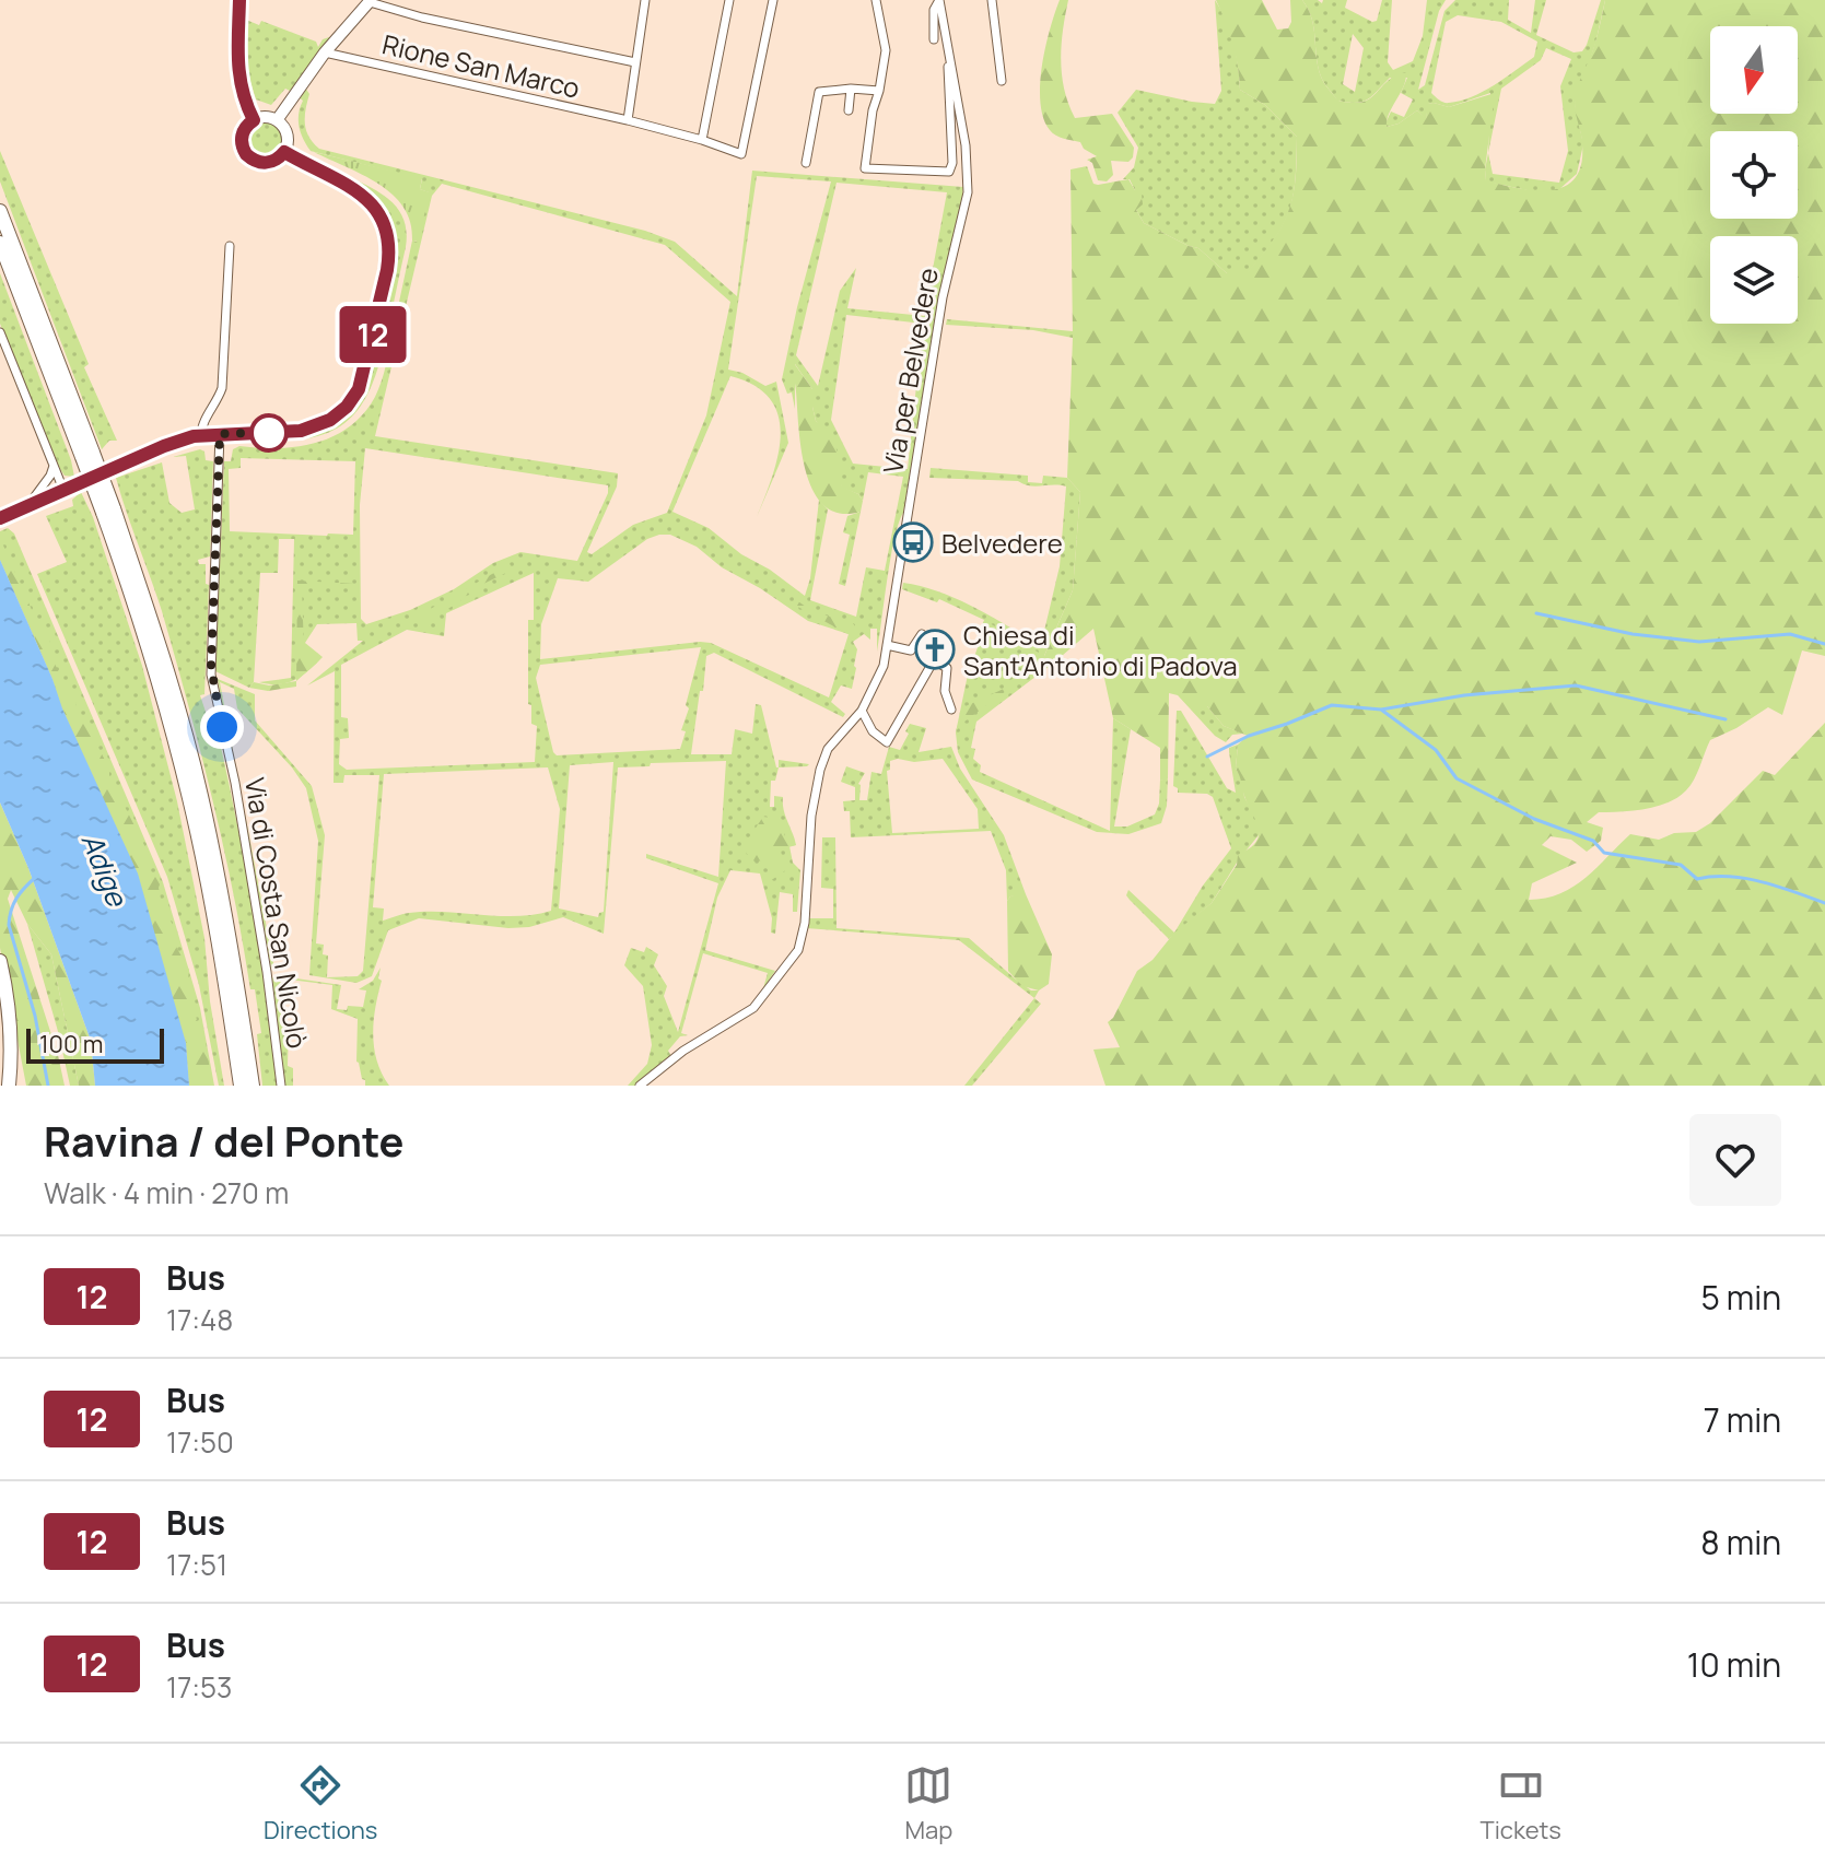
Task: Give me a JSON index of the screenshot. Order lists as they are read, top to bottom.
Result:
{
  "streets": {
    "street": ["Rione San Marco", "Via per Belvedere", "Via di Costa San Nicolò"]
  },
  "water": ["Adige"],
  "places": {
    "bus stop": ["Belvedere"],
    "church": ["Chiesa di Sant'Antonio di Padova"]
  },
  "lines": ["bus line 12"],
  "scale_bar": "100 m",
  "north": "bottom",
  "page": {
    "on_map": "12",
    "scale": "100 m",
    "heading": ["Ravina / del Ponte", "Walk · 4 min · 270 m"],
    "list": [
      {
        "mark": "12",
        "name": "Bus",
        "note": "17:48",
        "value": "5 min"
      },
      {
        "mark": "12",
        "name": "Bus",
        "note": "17:50",
        "value": "7 min"
      },
      {
        "mark": "12",
        "name": "Bus",
        "note": "17:51",
        "value": "8 min"
      },
      {
        "mark": "12",
        "name": "Bus",
        "note": "17:53",
        "value": "10 min"
      }
    ],
    "tabs": ["Directions", "Map", "Tickets"]
  }
}
